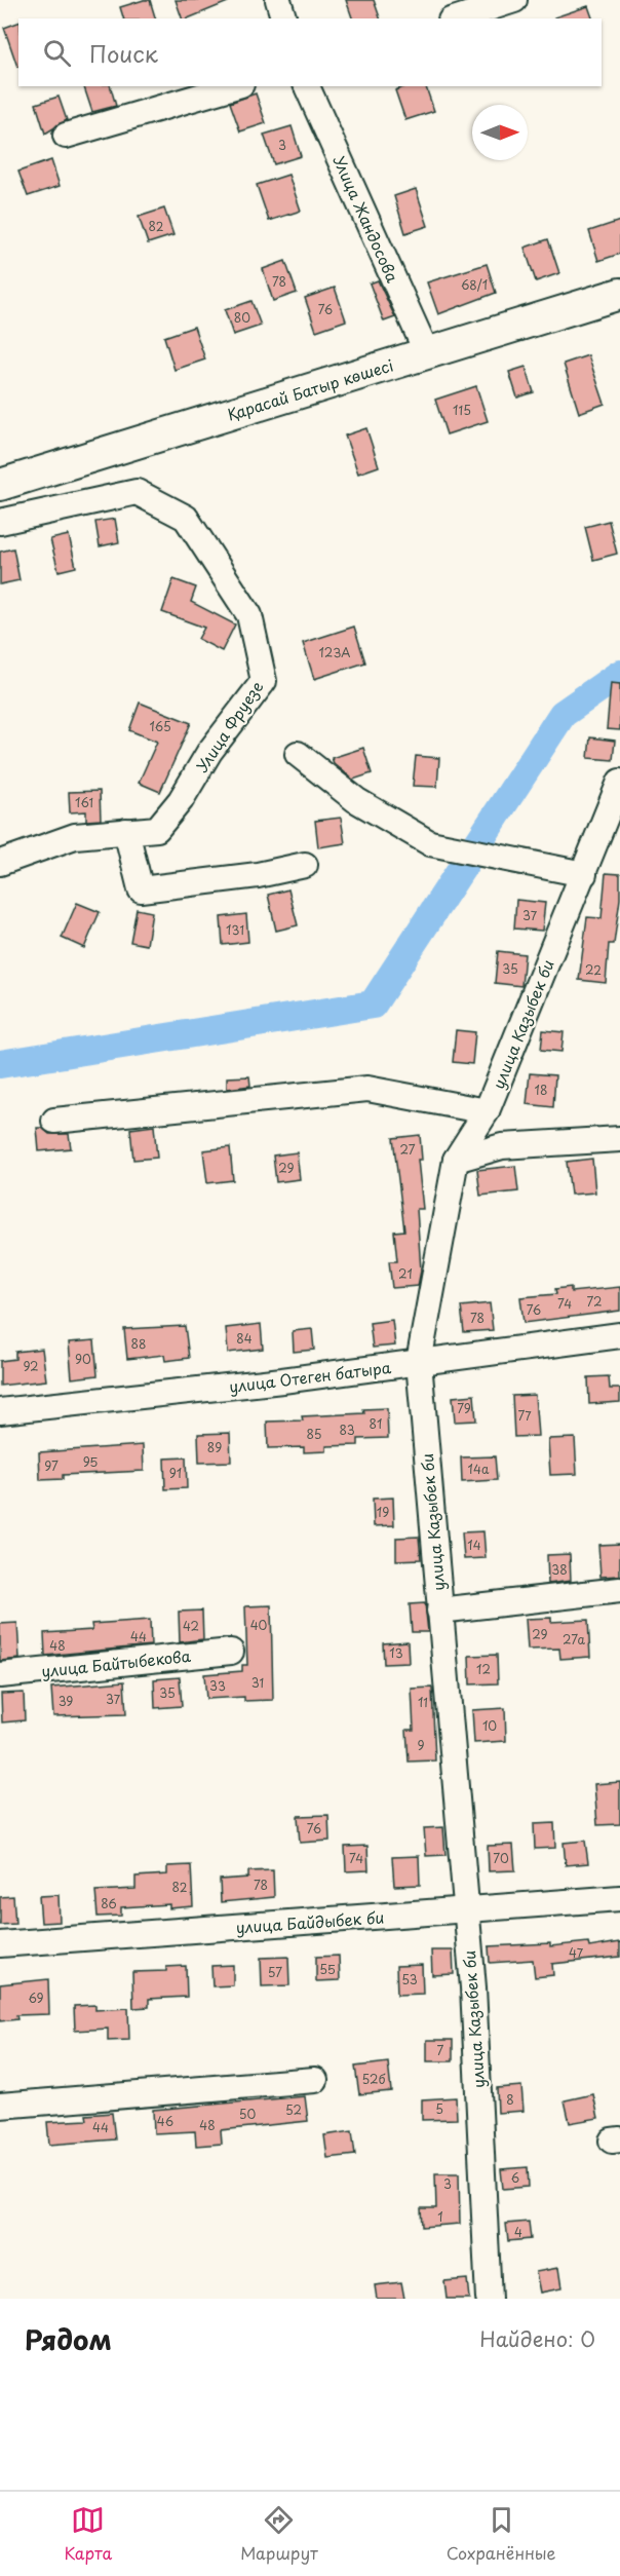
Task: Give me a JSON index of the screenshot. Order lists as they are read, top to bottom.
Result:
{
  "streets": {
    "main road": ["Қарасай Батыр көшесі"],
    "street": [
      "Улица Жандосова",
      "Улица Фруезе",
      "улица Казыбек би",
      "улица Отеген батыра",
      "улица Байтыбекова",
      "улица Байдыбек би"
    ]
  },
  "crossings": [
    ["Улица Жандосова", "Қарасай Батыр көшесі"],
    ["улица Казыбек би", "улица Отеген батыра"],
    ["улица Казыбек би", "улица Байдыбек би"]
  ],
  "house_numbers": [
    "3",
    "82",
    "78",
    "68/1",
    "76",
    "80",
    "115",
    "123А",
    "165",
    "161",
    "37",
    "131",
    "35",
    "22",
    "18",
    "27",
    "29",
    "21",
    "72",
    "74",
    "76",
    "78",
    "84",
    "88",
    "90",
    "92",
    "79",
    "77",
    "81",
    "83",
    "85",
    "89",
    "95",
    "97",
    "14а",
    "91",
    "19",
    "14",
    "38",
    "40",
    "42",
    "29",
    "44",
    "27а",
    "48",
    "13",
    "12",
    "31",
    "33",
    "35",
    "37",
    "39",
    "11",
    "10",
    "9",
    "76",
    "74",
    "70",
    "78",
    "82",
    "86",
    "47",
    "55",
    "57",
    "53",
    "69",
    "7",
    "52б",
    "8",
    "5",
    "52",
    "50",
    "46",
    "48",
    "44",
    "6",
    "3",
    "1",
    "4"
  ],
  "north": "right",
  "page": {
    "search": "Поиск",
    "heading": ["Рядом", "Найдено: 0"],
    "nav": ["Карта", "Маршрут", "Сохранённые"]
  }
}
